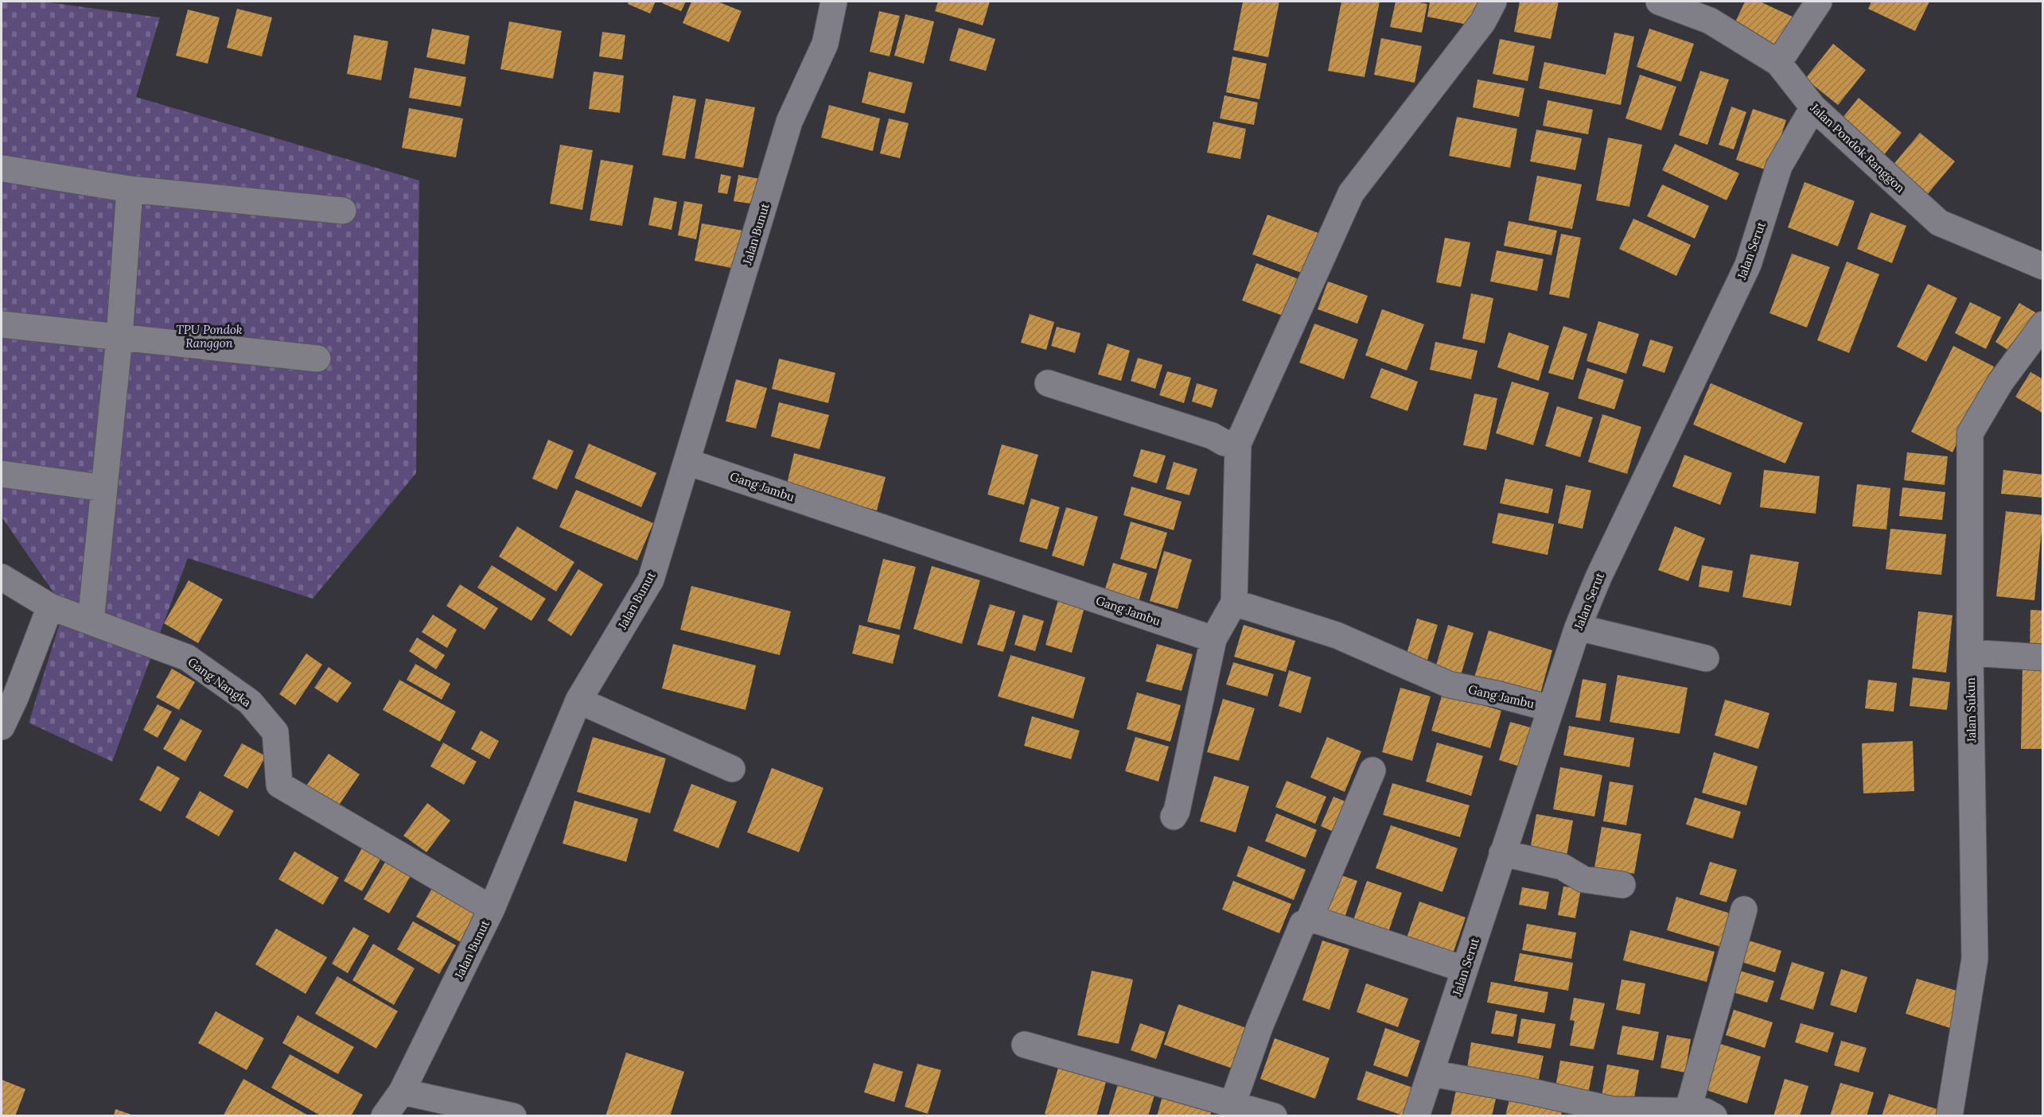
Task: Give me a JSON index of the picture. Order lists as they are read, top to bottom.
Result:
{
  "streets": {
    "street": [
      "Jalan Pondok Ranggon",
      "Jalan Bunut",
      "Jalan Serut",
      "Gang Jambu",
      "Gang Nangka",
      "Jalan Sukun"
    ]
  },
  "crossings": [
    ["Jalan Pondok Ranggon", "Jalan Serut"],
    ["Jalan Bunut", "Gang Jambu"],
    ["Jalan Bunut", "Gang Nangka"],
    ["Jalan Serut", "Gang Jambu"]
  ],
  "parks": ["TPU Pondok Ranggon"]
}
